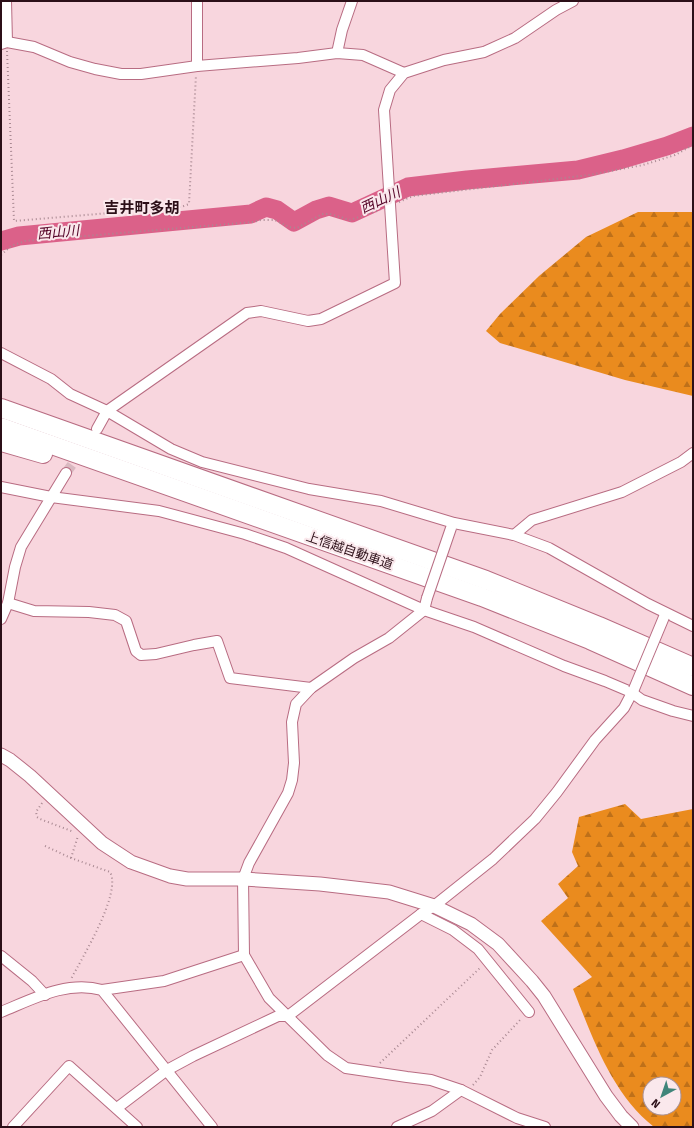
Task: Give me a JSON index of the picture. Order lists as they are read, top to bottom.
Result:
{
  "streets": {
    "highway": ["上信越自動車道"]
  },
  "districts": ["吉井町多胡"],
  "water": ["西山川"],
  "north": "bottom left"
}
